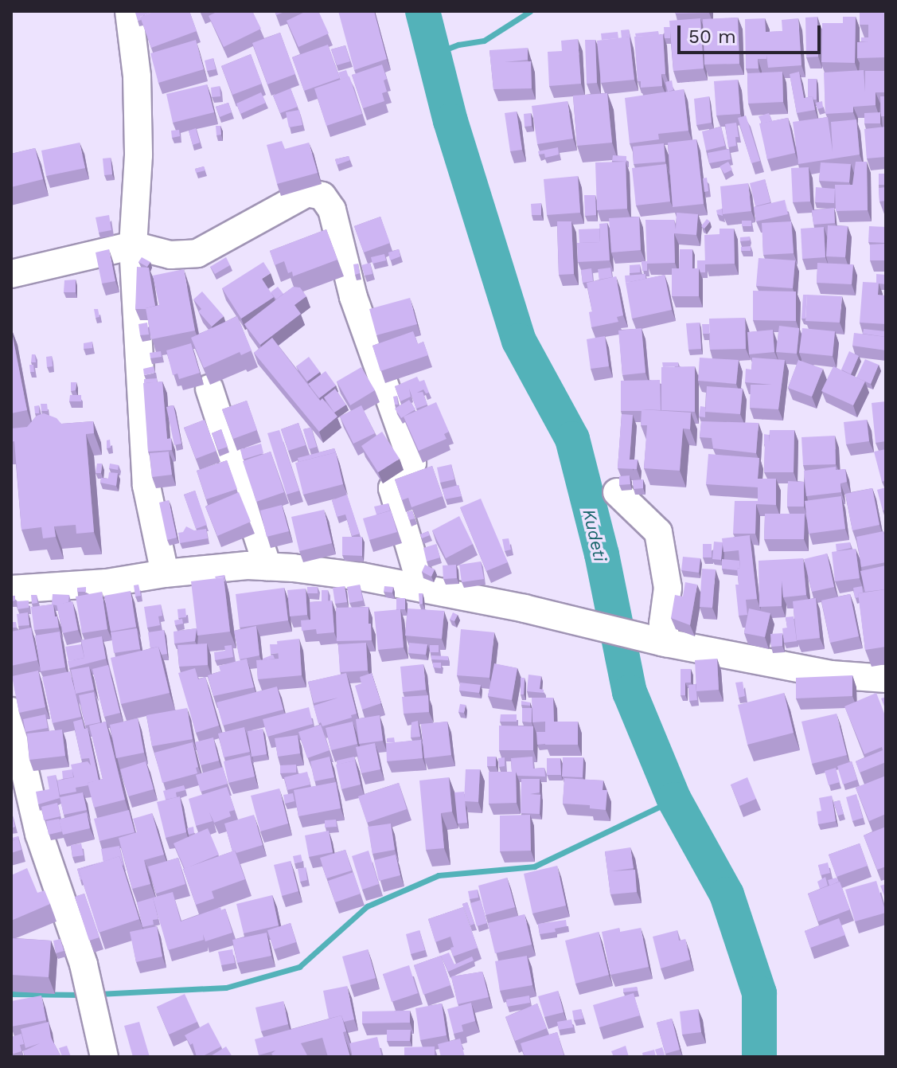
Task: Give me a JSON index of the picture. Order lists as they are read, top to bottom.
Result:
{
  "water": ["Kudeti"],
  "scale_bar": "50 m"
}
